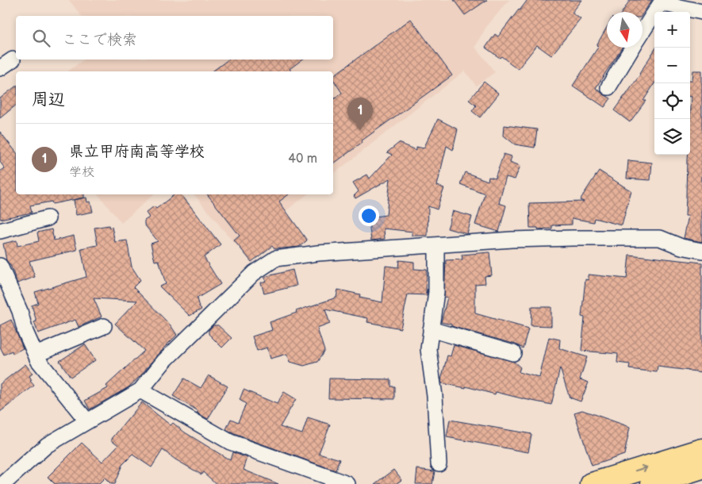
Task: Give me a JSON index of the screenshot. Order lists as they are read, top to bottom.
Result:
{
  "north": "bottom",
  "page": {
    "map_buttons": ["+", "−"],
    "search": "ここで検索",
    "heading": "周辺",
    "pins": "1",
    "list": [
      {
        "mark": "1",
        "name": "県立甲府南高等学校",
        "note": "学校",
        "value": "40 m"
      }
    ]
  }
}
